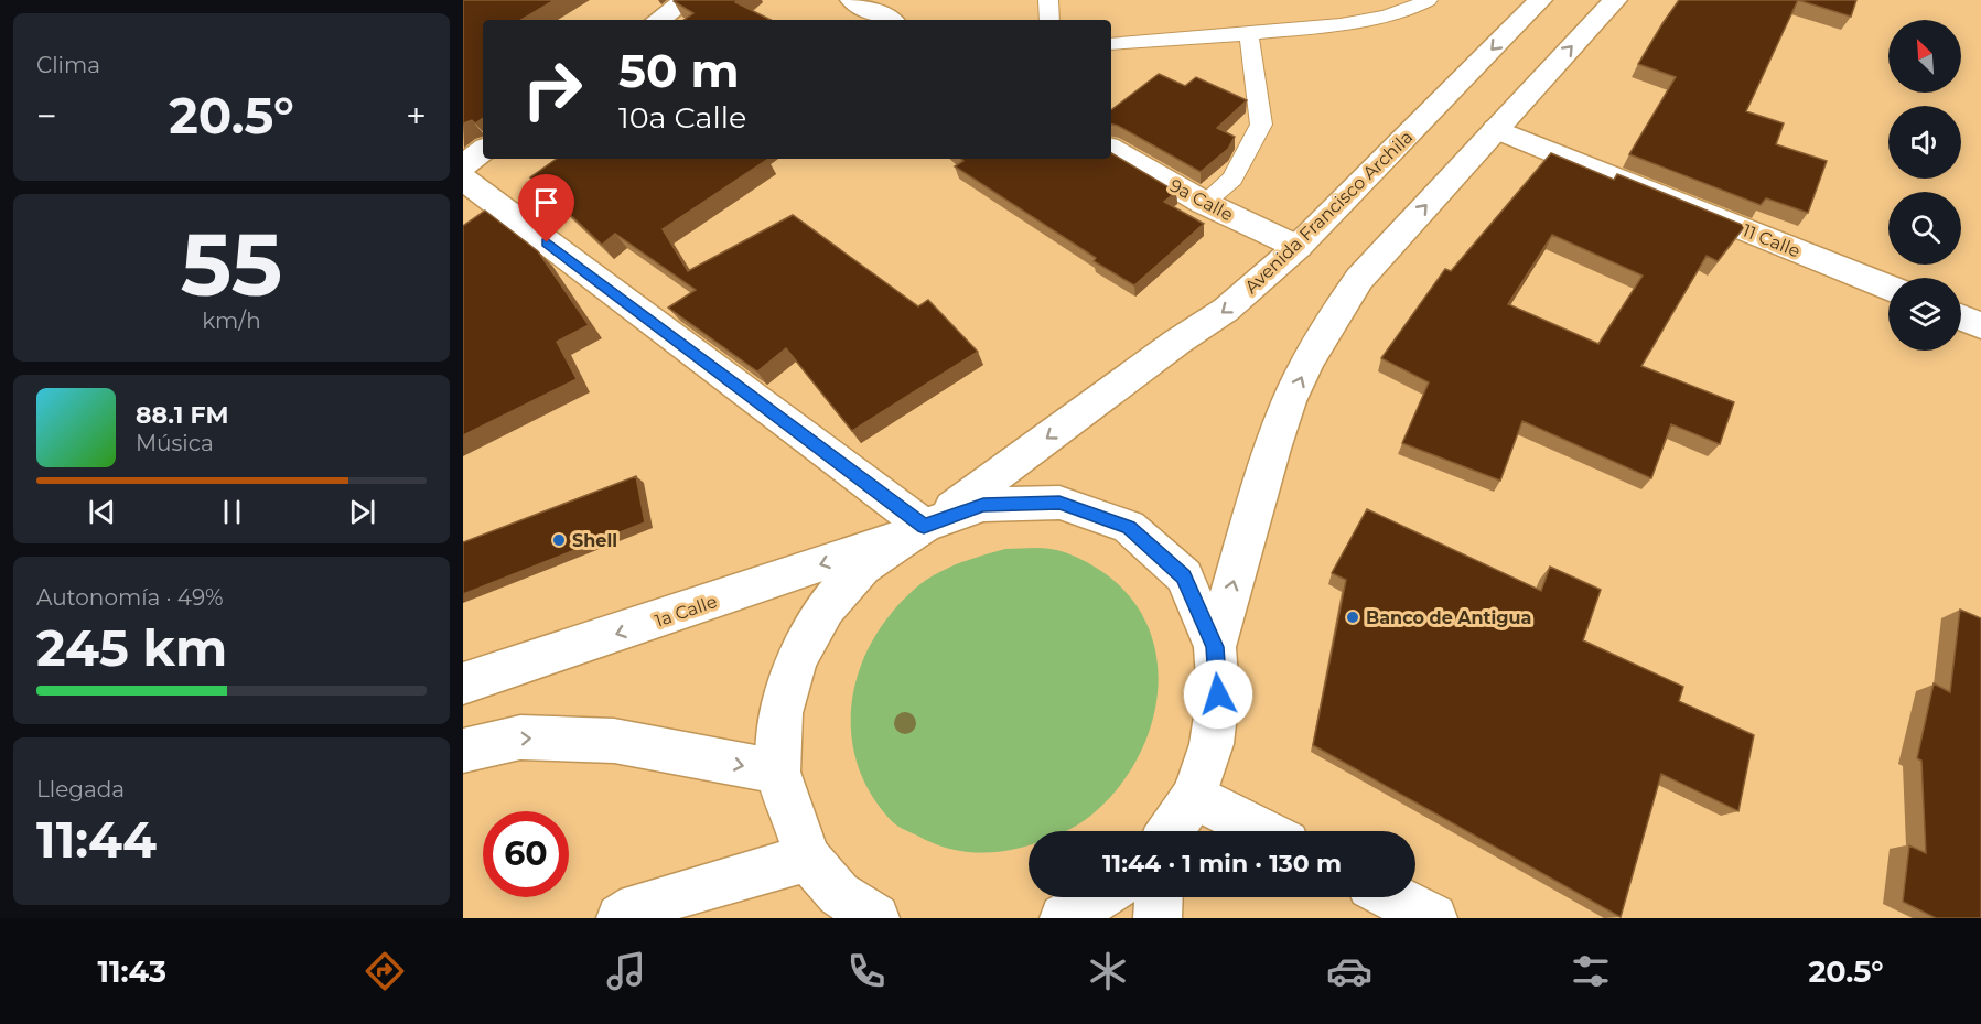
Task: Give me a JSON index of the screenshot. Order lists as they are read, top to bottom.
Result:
{
  "streets": {
    "main road": [
      "9a Calle",
      "Avenida Francisco Archila",
      "11 Calle",
      "1a Calle"
    ]
  },
  "crossings": [
    ["9a Calle", "Avenida Francisco Archila"],
    ["Avenida Francisco Archila", "1a Calle"]
  ],
  "places": ["Shell", "Banco de Antigua"],
  "north": "top left",
  "page": {
    "tile": [
      "Clima",
      ["55", "km/h"],
      ["Autonomía · 49%", "245 km"],
      ["Llegada", "11:44"]
    ],
    "turn": ["50 m", "10a Calle"],
    "heat": ["−", "20.5°", "+"],
    "song": ["88.1 FM", "Música"],
    "limit": "60",
    "trip": "11:44 · 1 min · 130 m",
    "tabs": ["11:43", "20.5°"]
  }
}
